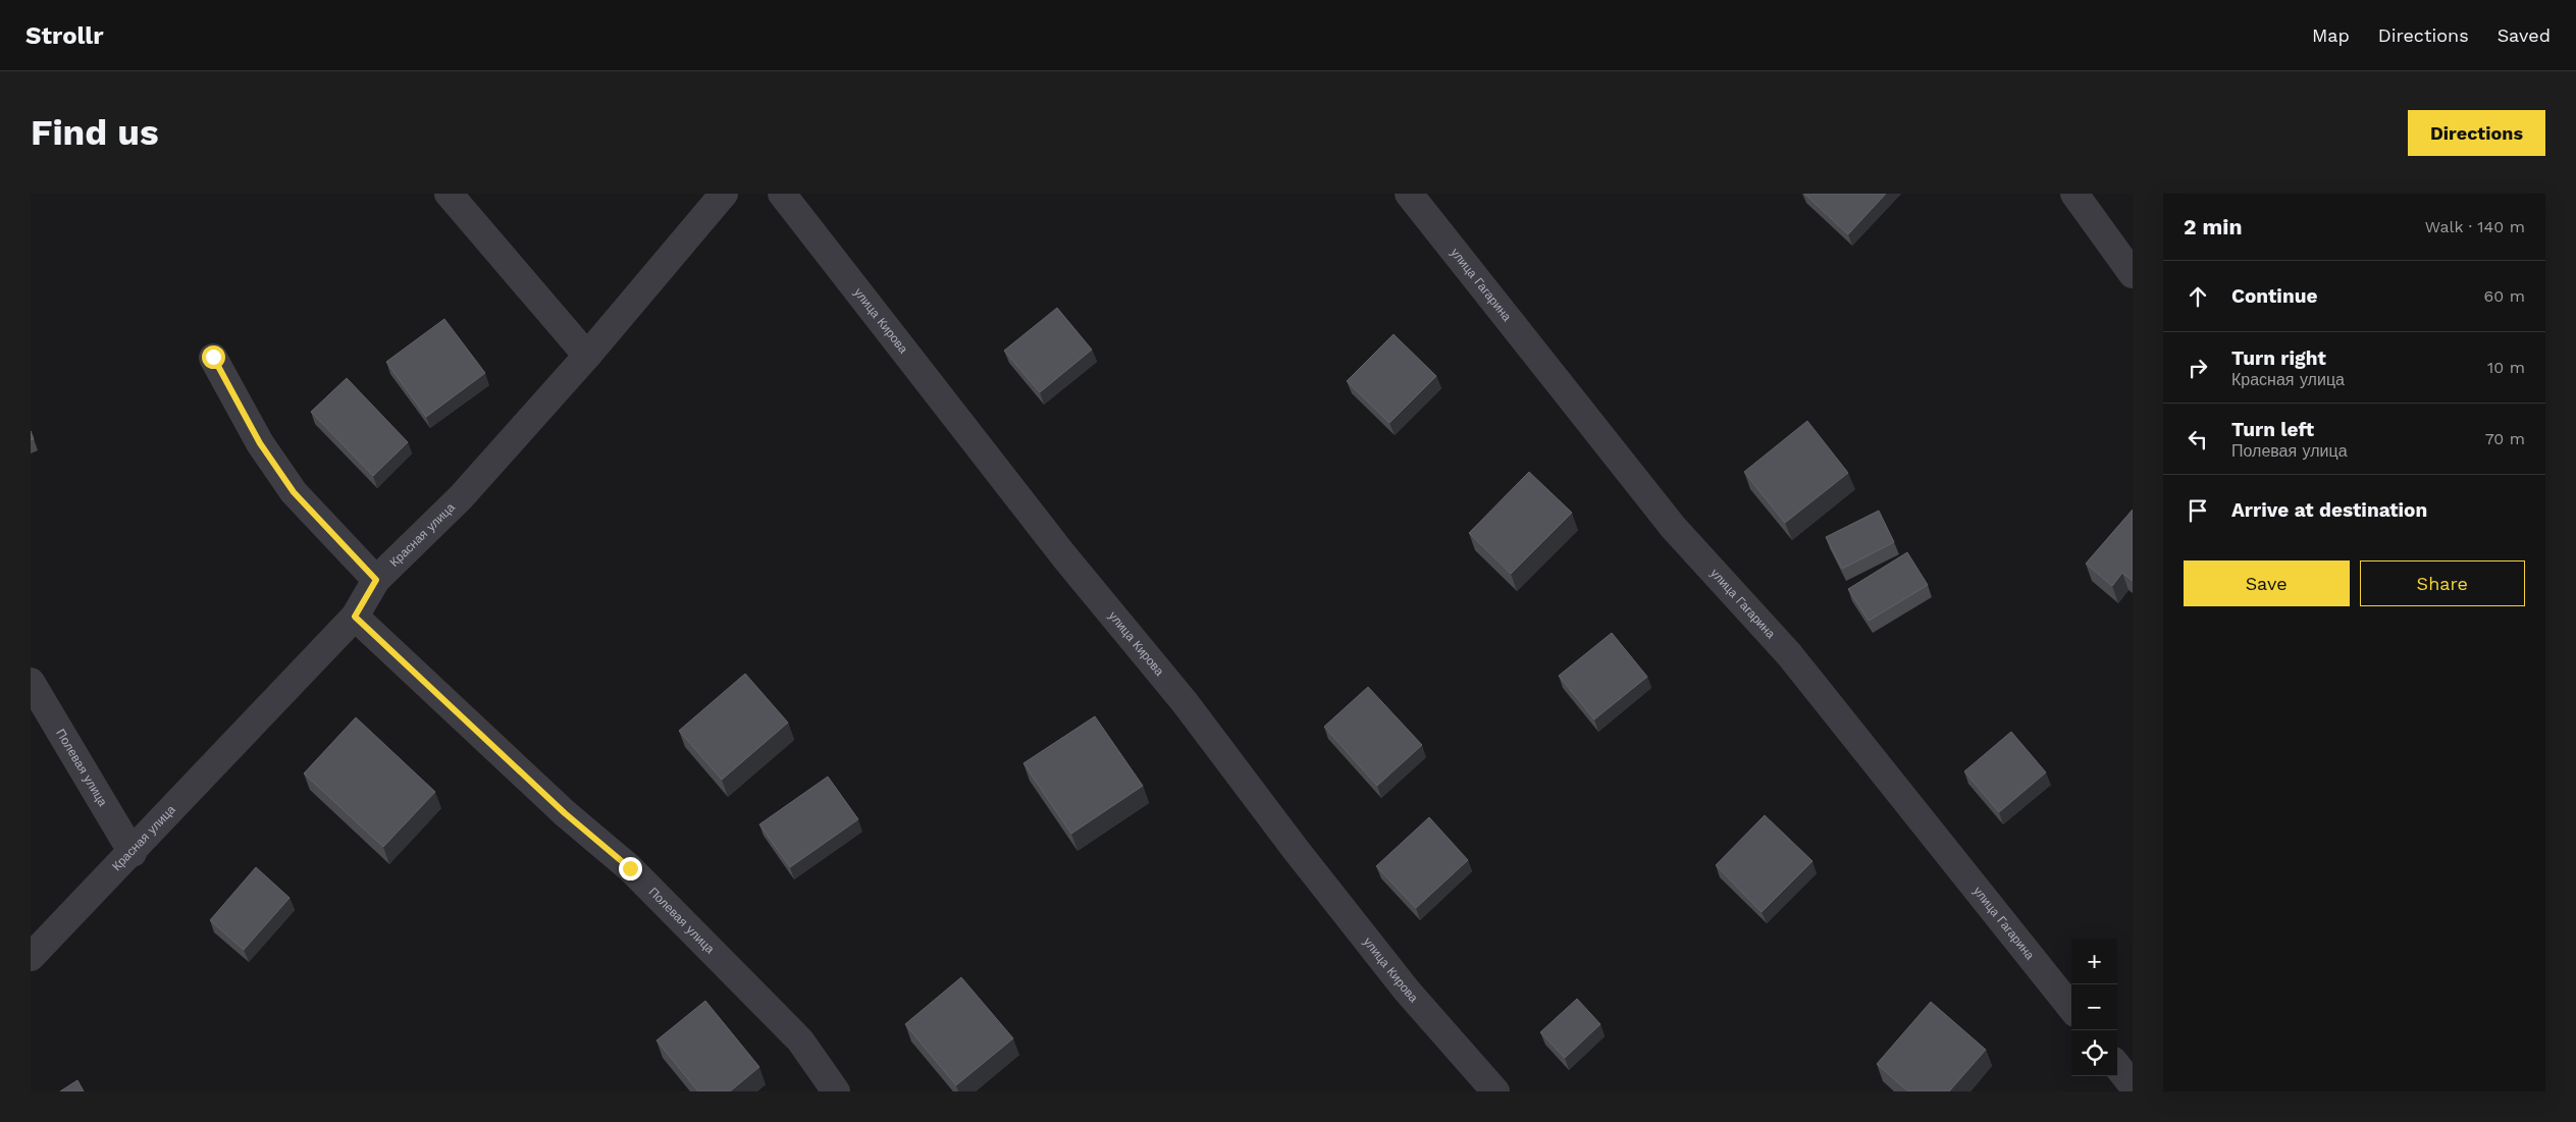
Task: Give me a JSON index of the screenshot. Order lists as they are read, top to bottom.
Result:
{
  "streets": {
    "street": [
      "улица Гагарина",
      "улица Кирова",
      "Красная улица",
      "Полевая улица"
    ]
  },
  "crossings": [
    ["Красная улица", "Полевая улица"]
  ],
  "page": {
    "header": "Strollr",
    "nav": ["Map", "Directions", "Saved"],
    "buttons": [
      "Directions",
      ["Save", "Share"]
    ],
    "title": "Find us",
    "heading": ["2 min", "Walk · 140 m"],
    "list": [
      ["Continue", "60 m"],
      ["Turn right", "Красная улица", "10 m"],
      ["Turn left", "Полевая улица", "70 m"],
      "Arrive at destination"
    ],
    "map_buttons": ["+", "−"]
  }
}
